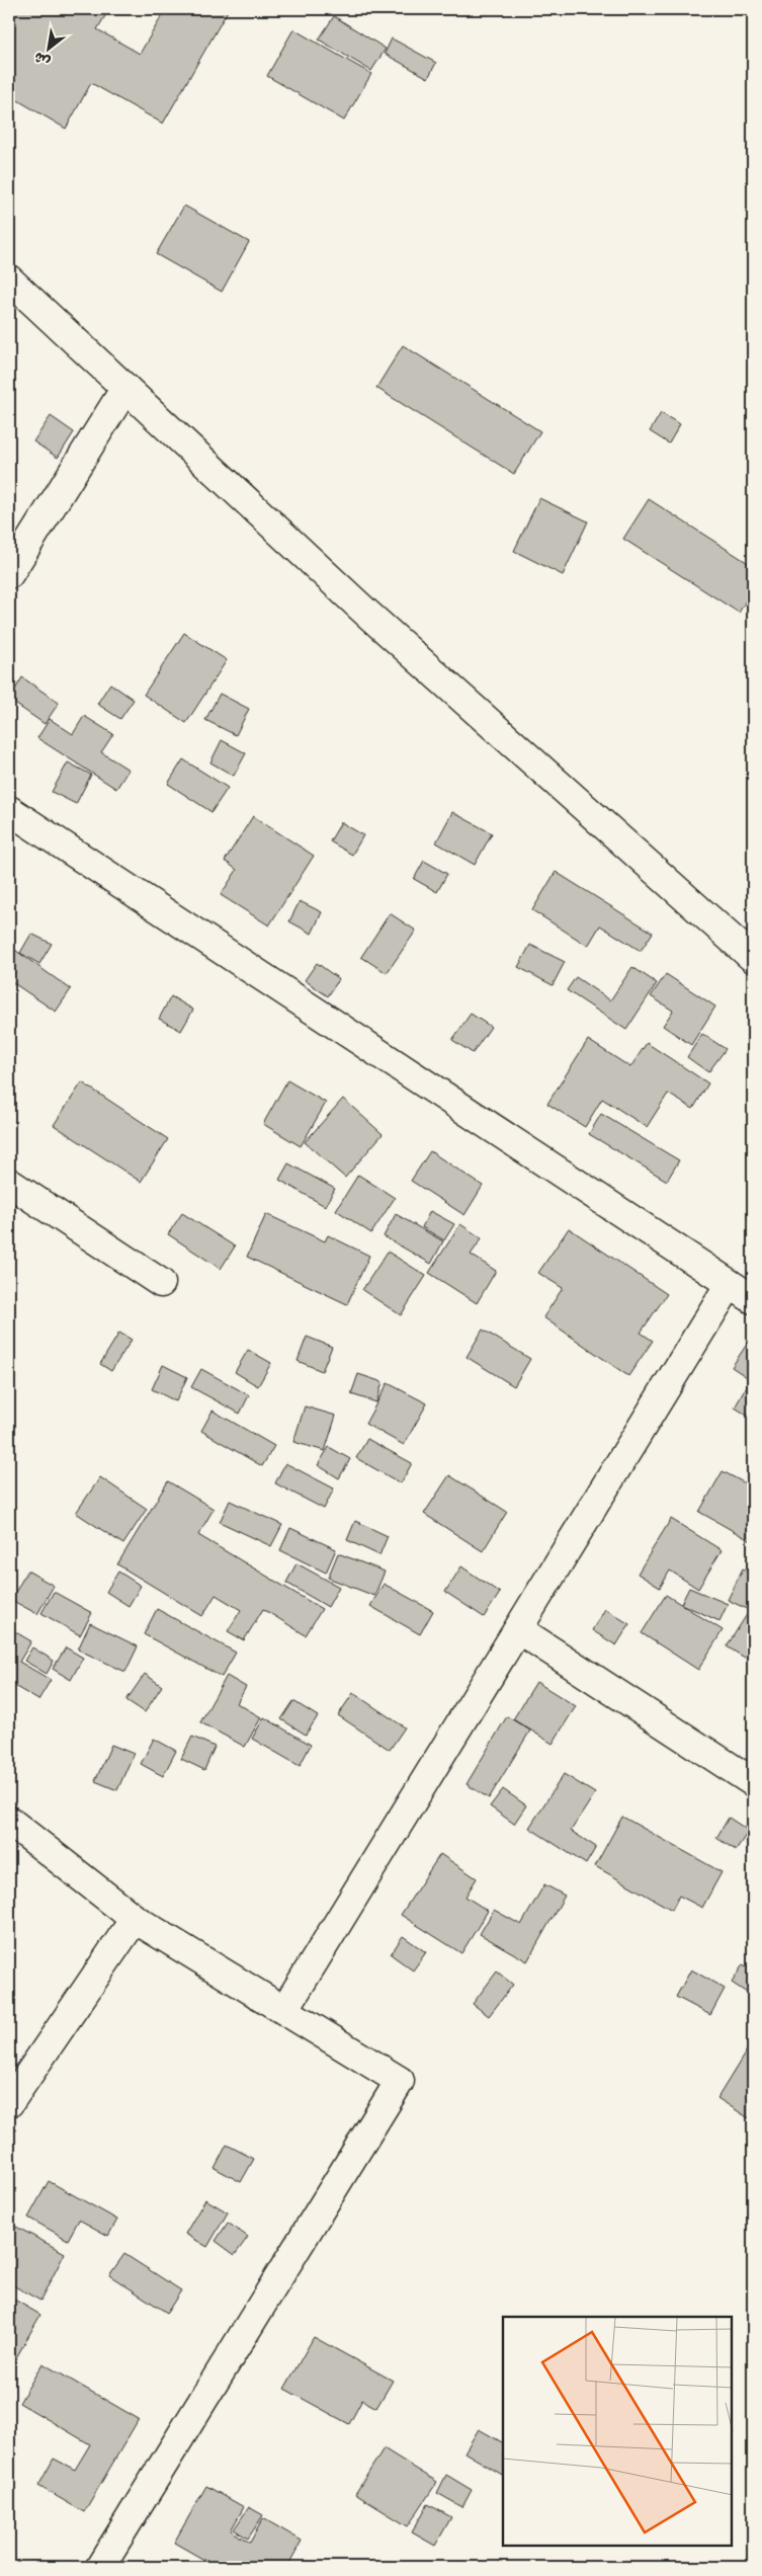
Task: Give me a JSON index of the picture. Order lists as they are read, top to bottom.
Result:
{
  "north": "bottom left"
}
